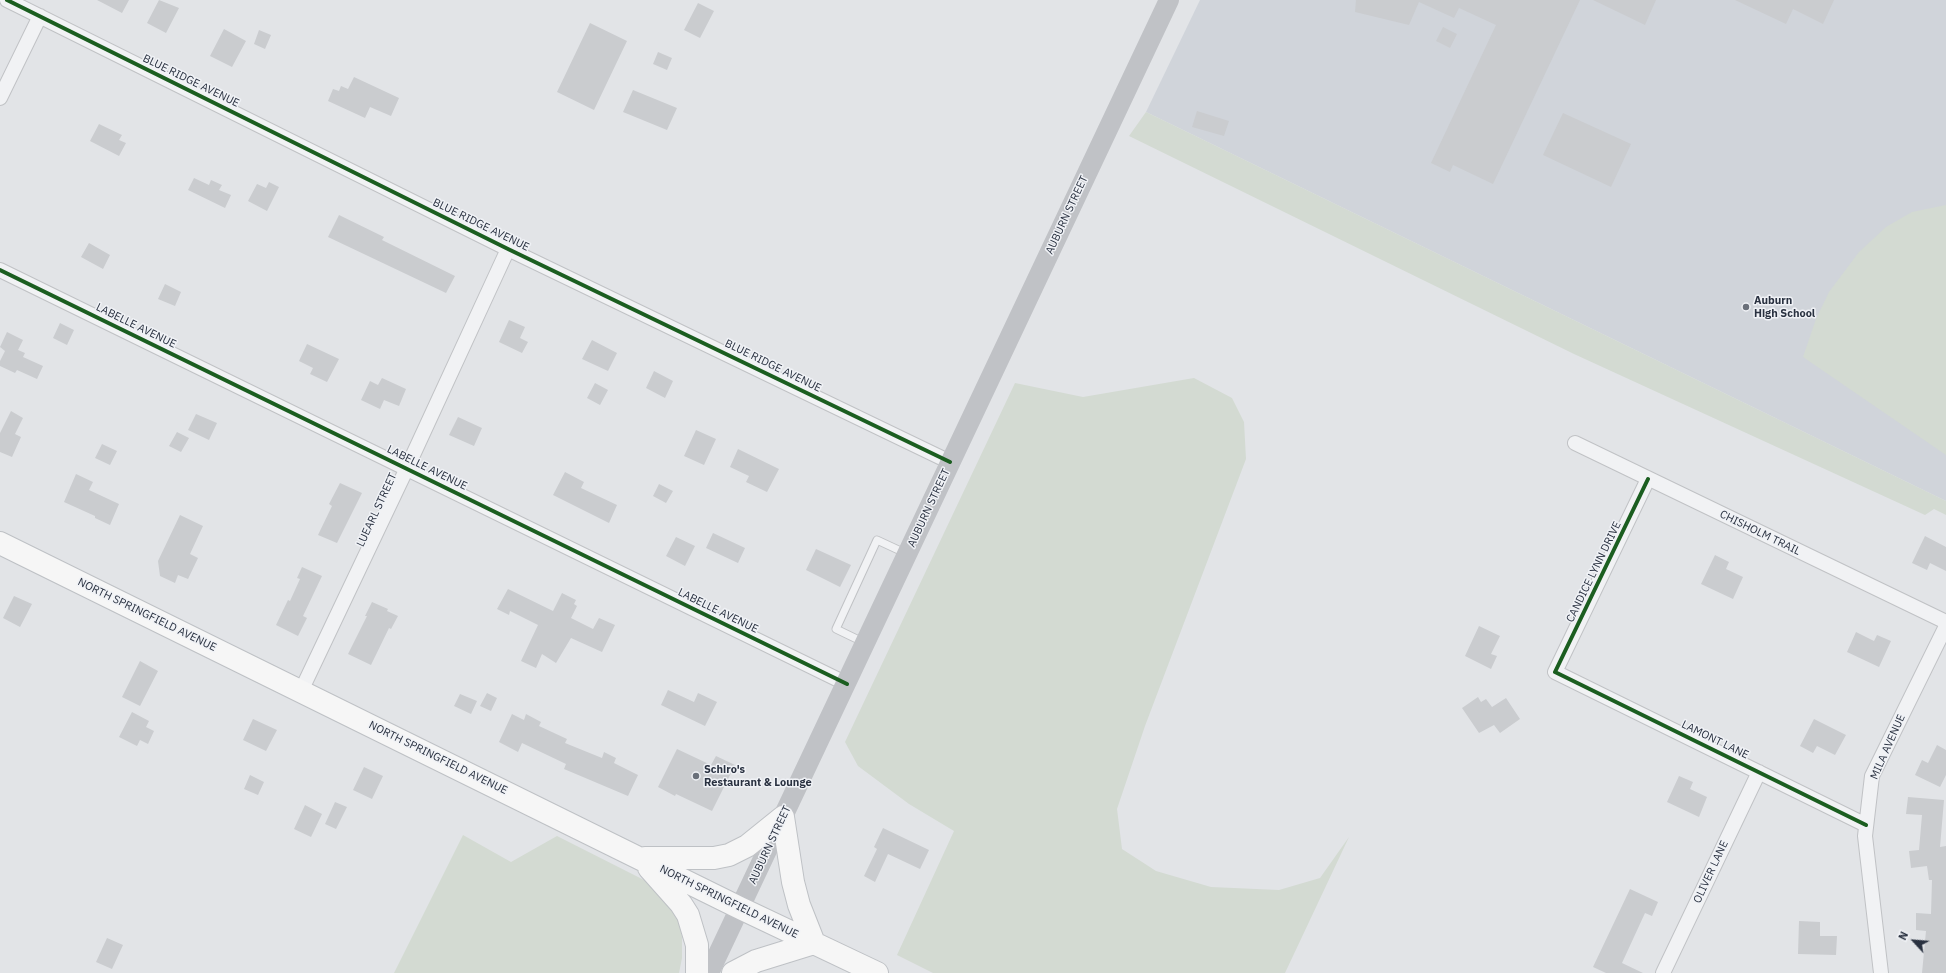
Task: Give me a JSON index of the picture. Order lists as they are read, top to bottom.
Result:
{
  "streets": {
    "main road": ["AUBURN STREET", "NORTH SPRINGFIELD AVENUE"],
    "street": [
      "BLUE RIDGE AVENUE",
      "LABELLE AVENUE",
      "LUEARL STREET",
      "CHISHOLM TRAIL",
      "CANDICE LYNN DRIVE",
      "LAMONT LANE",
      "MILA AVENUE",
      "OLIVER LANE"
    ]
  },
  "crossings": [
    ["BLUE RIDGE AVENUE", "AUBURN STREET"],
    ["BLUE RIDGE AVENUE", "LUEARL STREET"],
    ["AUBURN STREET", "LABELLE AVENUE"],
    ["AUBURN STREET", "NORTH SPRINGFIELD AVENUE"],
    ["LABELLE AVENUE", "LUEARL STREET"],
    ["LUEARL STREET", "NORTH SPRINGFIELD AVENUE"],
    ["CHISHOLM TRAIL", "CANDICE LYNN DRIVE"],
    ["CANDICE LYNN DRIVE", "LAMONT LANE"],
    ["LAMONT LANE", "MILA AVENUE"],
    ["LAMONT LANE", "OLIVER LANE"]
  ],
  "places": ["Auburn High School", "Schiro's Restaurant & Lounge"],
  "north": "top left"
}
